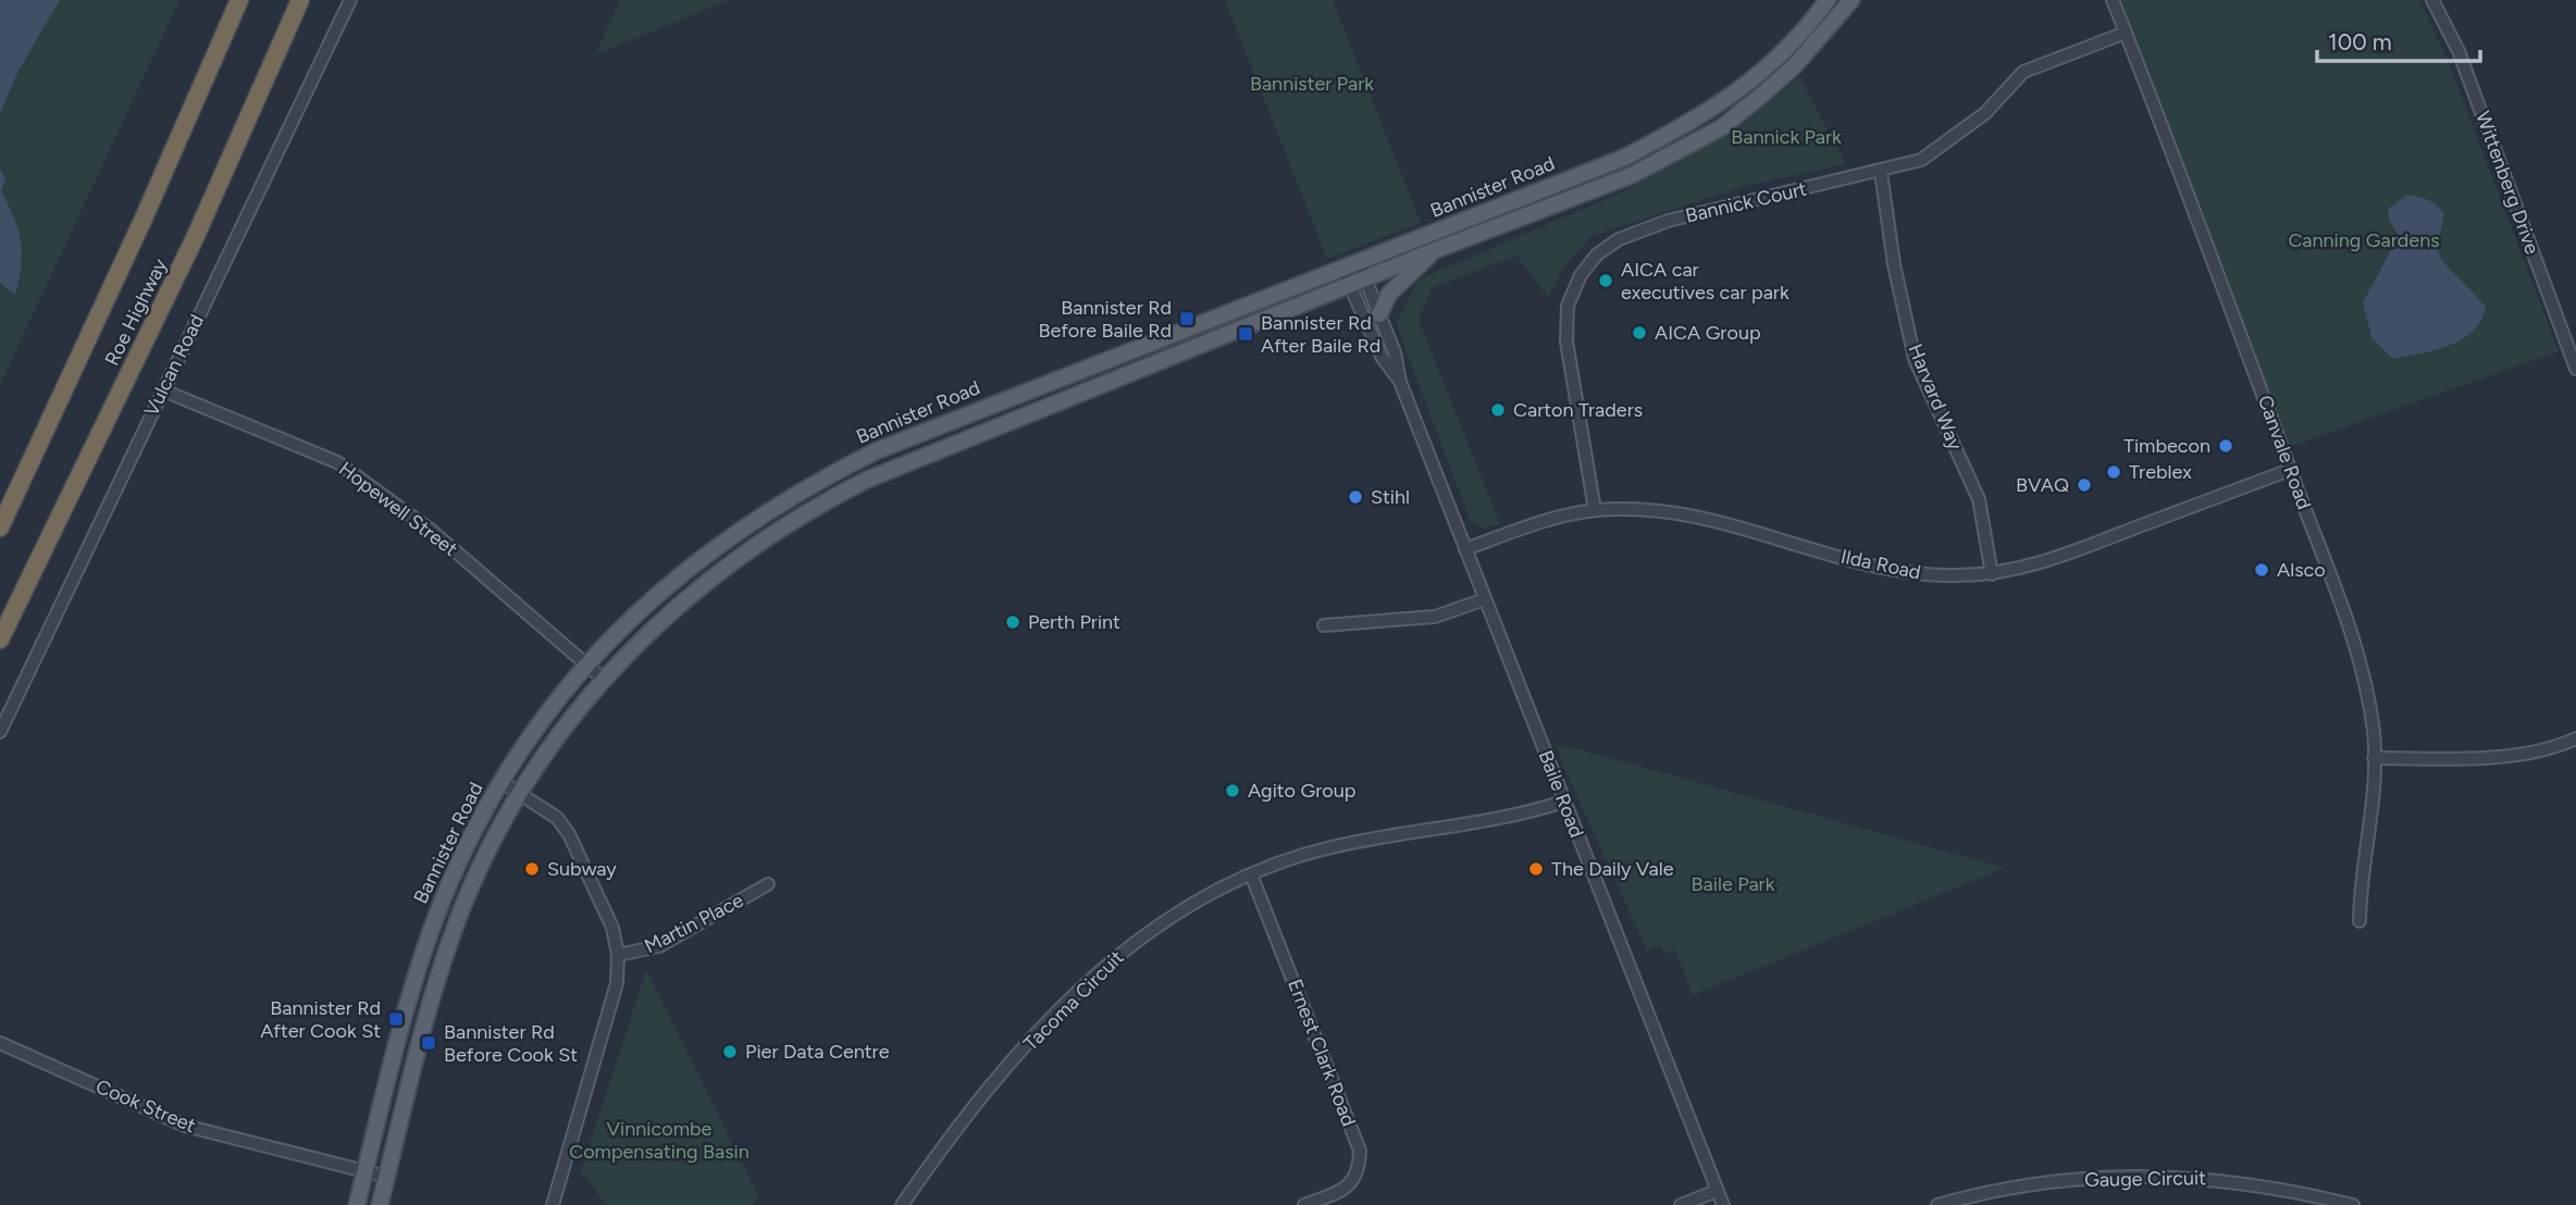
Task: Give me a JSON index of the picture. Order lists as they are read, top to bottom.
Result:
{
  "streets": {
    "highway": ["Roe Highway"],
    "main road": ["Bannister Road"],
    "street": [
      "Wittenberg Drive",
      "Bannick Court",
      "Vulcan Road",
      "Harvard Way",
      "Canvale Road",
      "Hopewell Street",
      "Ilda Road",
      "Baile Road",
      "Martin Place",
      "Tacoma Circuit",
      "Ernest Clark Road",
      "Cook Street",
      "Gauge Circuit"
    ]
  },
  "crossings": [
    ["Bannister Road", "Hopewell Street"],
    ["Bannister Road", "Baile Road"],
    ["Bannister Road", "Cook Street"],
    ["Bannick Court", "Harvard Way"],
    ["Bannick Court", "Canvale Road"],
    ["Bannick Court", "Ilda Road"],
    ["Vulcan Road", "Hopewell Street"],
    ["Harvard Way", "Ilda Road"],
    ["Canvale Road", "Ilda Road"],
    ["Ilda Road", "Baile Road"],
    ["Baile Road", "Tacoma Circuit"],
    ["Tacoma Circuit", "Ernest Clark Road"]
  ],
  "parks": [
    "Bannister Park",
    "Bannick Park",
    "Canning Gardens",
    "Baile Park",
    "Vinnicombe Compensating Basin"
  ],
  "places": {
    "other": [
      "AICA car executives car park",
      "AICA Group",
      "Carton Traders",
      "Timbecon",
      "Treblex",
      "BVAQ",
      "Stihl",
      "Alsco",
      "Perth Print",
      "Agito Group",
      "Subway",
      "The Daily Vale",
      "Pier Data Centre"
    ],
    "transit": [
      "Bannister Rd Before Baile Rd",
      "Bannister Rd After Baile Rd",
      "Bannister Rd After Cook St",
      "Bannister Rd Before Cook St"
    ]
  },
  "scale_bar": "100 m"
}
